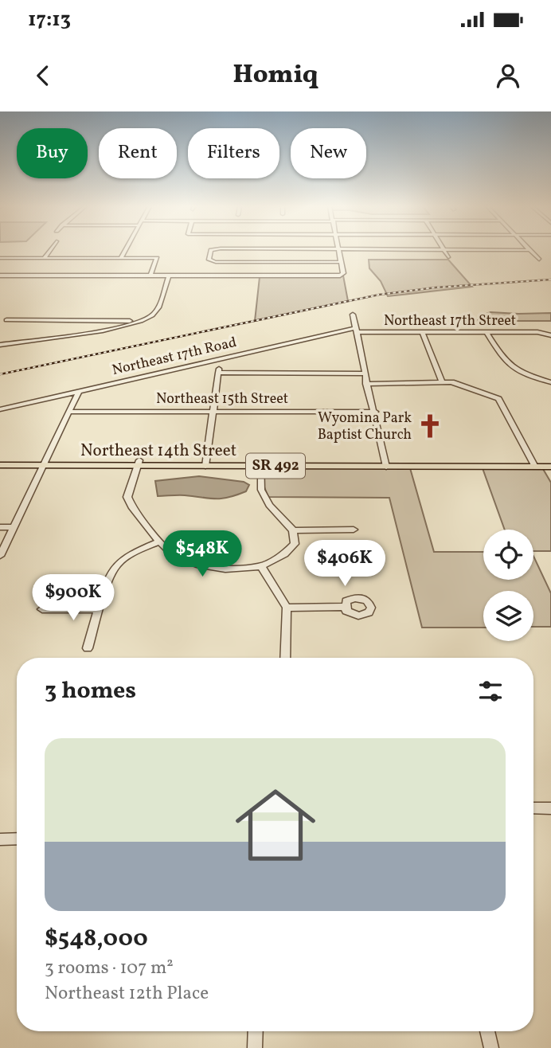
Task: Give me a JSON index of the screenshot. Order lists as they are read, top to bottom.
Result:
{
  "streets": {
    "main road": ["Northeast 14th Street", "SR 492"],
    "street": ["Northeast 17th Street", "Northeast 17th Road", "Northeast 15th Street"]
  },
  "crossings": [
    ["Northeast 17th Street", "Northeast 17th Road"]
  ],
  "places": {
    "church": ["Wyomina Park Baptist Church"]
  },
  "page": {
    "status": "17:13",
    "header": "Homiq",
    "chip": [
      "Buy",
      "Rent",
      "Filters",
      "New"
    ],
    "price": ["$548K", "$406K", "$900K"],
    "heading": "3 homes",
    "list": [
      {
        "name": "$548,000",
        "note": "3 rooms · 107 m² · Northeast 12th Place"
      }
    ]
  }
}
